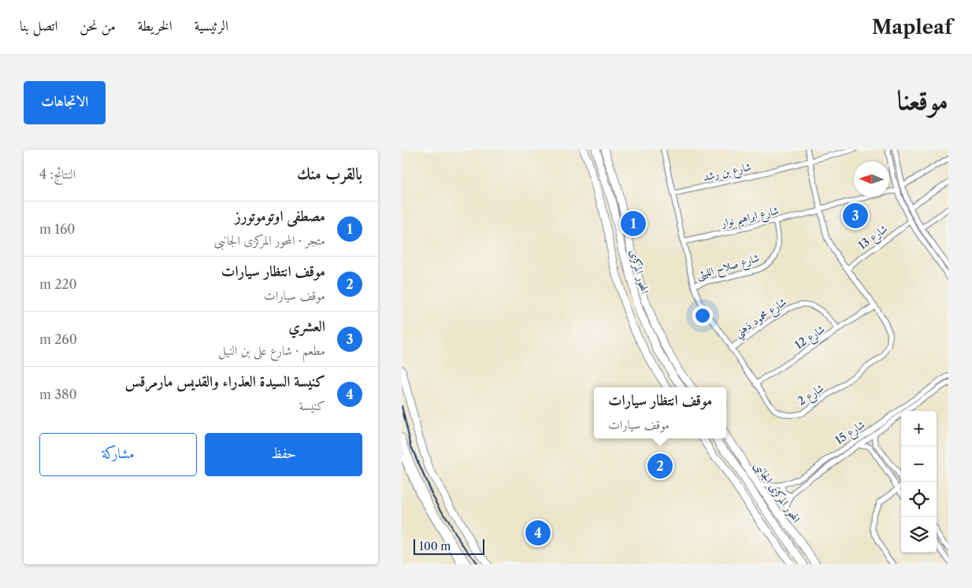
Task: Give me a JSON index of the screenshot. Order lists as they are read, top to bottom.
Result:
{
  "streets": {
    "main road": ["المحور المركزى", "المحور المركزى الجانبى"],
    "street": [
      "شارع بن رشد",
      "شارع ابراهيم نوار",
      "شارع 13",
      "شارع صلاح الليثى",
      "شارع محمود ذهني",
      "شارع 12",
      "شارع 2",
      "شارع 15"
    ]
  },
  "crossings": [
    ["شارع بن رشد", "شارع 2"],
    ["شارع ابراهيم نوار", "شارع صلاح الليثى"],
    ["شارع ابراهيم نوار", "شارع 2"],
    ["شارع 13", "شارع 2"],
    ["شارع صلاح الليثى", "شارع 2"],
    ["شارع محمود ذهني", "شارع 12"],
    ["شارع محمود ذهني", "شارع 2"],
    ["شارع 12", "شارع 2"],
    ["شارع 15", "المحور المركزى الجانبى"]
  ],
  "scale_bar": "100 m",
  "north": "left",
  "page": {
    "header": "Mapleaf",
    "nav": [
      "الرئيسية",
      "الخريطة",
      "من نحن",
      "اتصل بنا"
    ],
    "title": "موقعنا",
    "buttons": [
      "الاتجاهات",
      ["حفظ", "مشاركة"]
    ],
    "heading": ["بالقرب منك", "النتائج: 4"],
    "list": [
      {
        "mark": "1",
        "name": "مصطفى اوتوموتورز",
        "note": "متجر · المحور المركزى الجانبى",
        "value": "160 m"
      },
      {
        "mark": "2",
        "name": "موقف انتظار سيارات",
        "note": "موقف سيارات",
        "value": "220 m"
      },
      {
        "mark": "3",
        "name": "العشري",
        "note": "مطعم · شارع على بن النيل",
        "value": "260 m"
      },
      {
        "mark": "4",
        "name": "كنيسة السيدة العذراء والقديس مارمرقس",
        "note": "كنيسة",
        "value": "380 m"
      }
    ],
    "pins": [
      "3",
      "1",
      "2",
      "4"
    ],
    "popup": ["موقف انتظار سيارات", "موقف سيارات"],
    "map_buttons": ["+", "−"],
    "scale": "100 m"
  }
}
